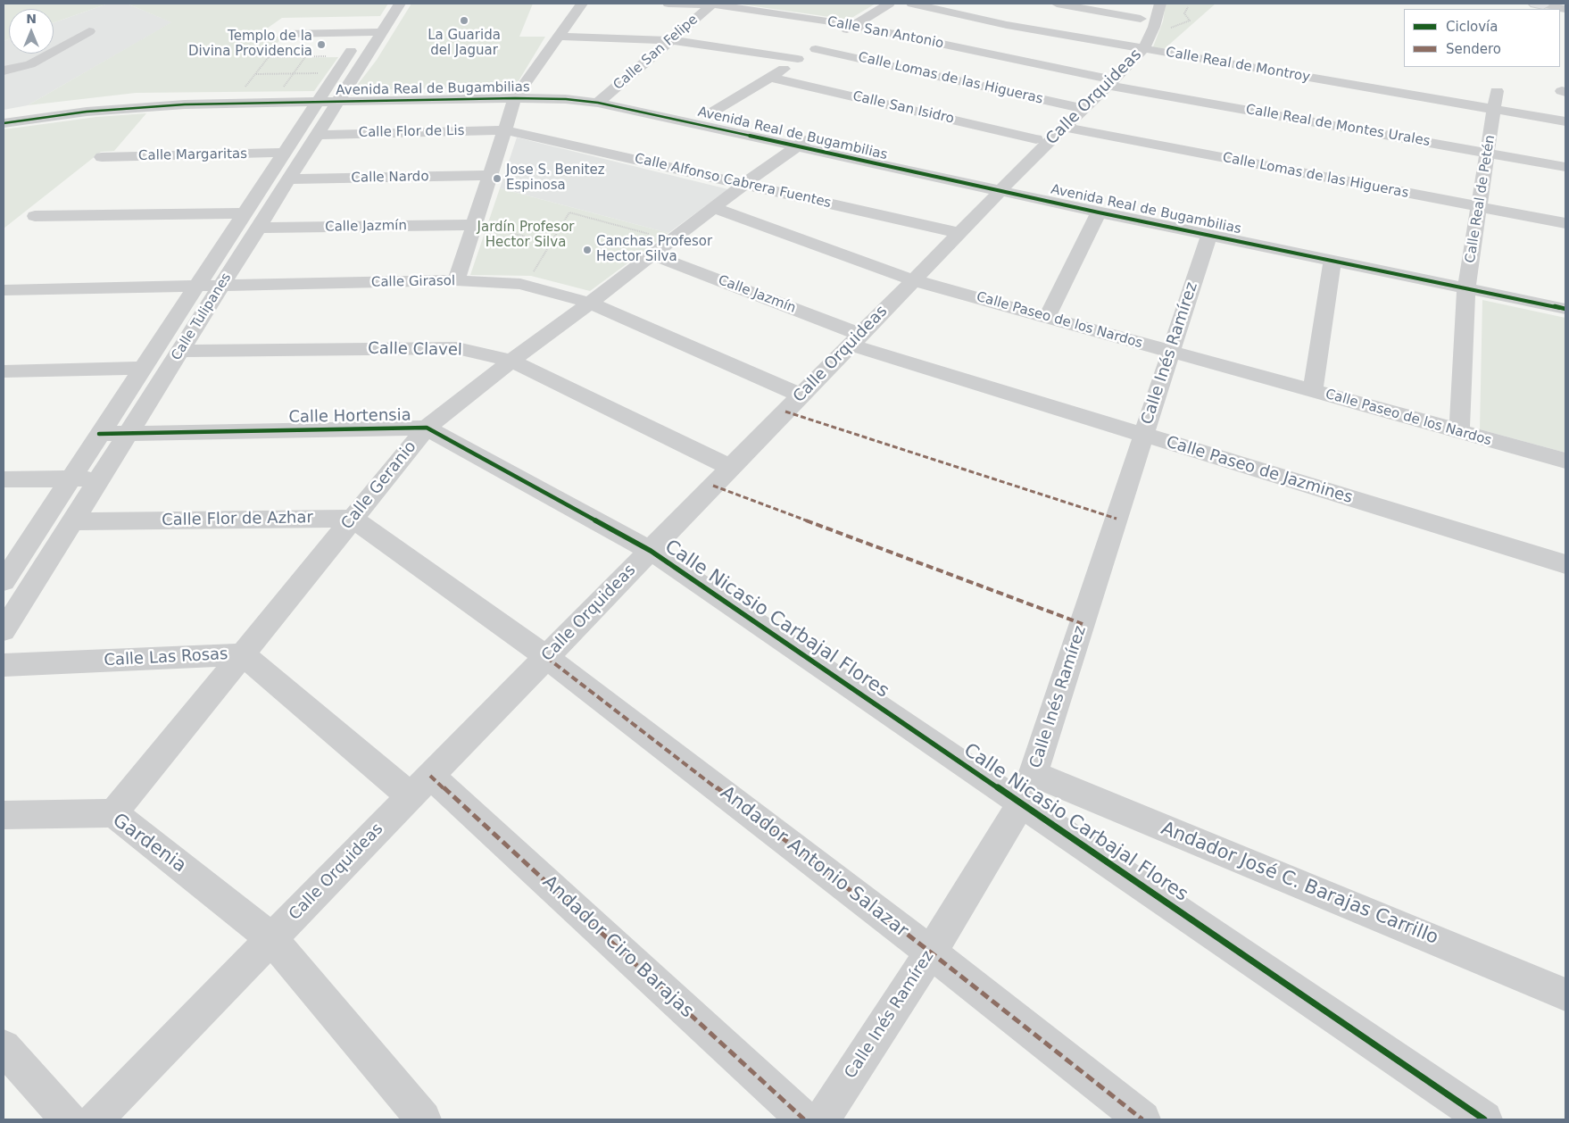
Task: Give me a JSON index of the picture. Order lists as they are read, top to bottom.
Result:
{
  "streets": {
    "street": [
      "Calle San Antonio",
      "Calle San Felipe",
      "Calle Real de Montroy",
      "Calle Lomas de las Higueras",
      "Avenida Real de Bugambilias",
      "Calle Orquideas",
      "Calle San Isidro",
      "Calle Real de Montes Urales",
      "Calle Flor de Lis",
      "Calle Margaritas",
      "Calle Nardo",
      "Calle Alfonso Cabrera Fuentes",
      "Calle Real de Petén",
      "Calle Jazmín",
      "Calle Girasol",
      "Calle Tulipanes",
      "Calle Paseo de los Nardos",
      "Calle Clavel",
      "Calle Inés Ramírez",
      "Calle Hortensia",
      "Calle Paseo de Jazmines",
      "Calle Geranio",
      "Calle Flor de Azhar",
      "Calle Nicasio Carbajal Flores",
      "Calle Las Rosas",
      "Gardenia",
      "Andador Antonio Salazar",
      "Andador José C. Barajas Carrillo",
      "Andador Ciro Barajas"
    ]
  },
  "crossings": [
    ["Calle San Antonio", "Calle San Felipe"],
    ["Calle San Antonio", "Calle Orquideas"],
    ["Calle San Antonio", "Calle Real de Montes Urales"],
    ["Calle San Felipe", "Avenida Real de Bugambilias"],
    ["Calle Real de Montroy", "Calle Orquideas"],
    ["Calle Real de Montroy", "Calle Real de Petén"],
    ["Calle Lomas de las Higueras", "Calle Orquideas"],
    ["Calle Lomas de las Higueras", "Calle Real de Petén"],
    ["Avenida Real de Bugambilias", "Calle Orquideas"],
    ["Avenida Real de Bugambilias", "Calle Real de Petén"],
    ["Avenida Real de Bugambilias", "Calle Tulipanes"],
    ["Avenida Real de Bugambilias", "Calle Inés Ramírez"],
    ["Avenida Real de Bugambilias", "Calle Geranio"],
    ["Calle Orquideas", "Calle San Isidro"],
    ["Calle Orquideas", "Calle Real de Montes Urales"],
    ["Calle Orquideas", "Calle Alfonso Cabrera Fuentes"],
    ["Calle Orquideas", "Calle Jazmín"],
    ["Calle Orquideas", "Calle Girasol"],
    ["Calle Orquideas", "Calle Paseo de los Nardos"],
    ["Calle Orquideas", "Calle Clavel"],
    ["Calle Orquideas", "Calle Hortensia"],
    ["Calle Orquideas", "Calle Paseo de Jazmines"],
    ["Calle Orquideas", "Calle Nicasio Carbajal Flores"],
    ["Calle Orquideas", "Calle Las Rosas"],
    ["Calle Orquideas", "Gardenia"],
    ["Calle Orquideas", "Andador Antonio Salazar"],
    ["Calle Orquideas", "Andador Ciro Barajas"],
    ["Calle Real de Montes Urales", "Calle Real de Petén"],
    ["Calle Flor de Lis", "Calle Alfonso Cabrera Fuentes"],
    ["Calle Flor de Lis", "Calle Tulipanes"],
    ["Calle Margaritas", "Calle Tulipanes"],
    ["Calle Nardo", "Calle Tulipanes"],
    ["Calle Alfonso Cabrera Fuentes", "Calle Geranio"],
    ["Calle Real de Petén", "Calle Paseo de los Nardos"],
    ["Calle Jazmín", "Calle Tulipanes"],
    ["Calle Jazmín", "Calle Paseo de Jazmines"],
    ["Calle Jazmín", "Calle Geranio"],
    ["Calle Girasol", "Calle Tulipanes"],
    ["Calle Girasol", "Calle Geranio"],
    ["Calle Tulipanes", "Calle Clavel"],
    ["Calle Tulipanes", "Calle Hortensia"],
    ["Calle Tulipanes", "Calle Flor de Azhar"],
    ["Calle Paseo de los Nardos", "Calle Inés Ramírez"],
    ["Calle Paseo de los Nardos", "Calle Geranio"],
    ["Calle Clavel", "Calle Geranio"],
    ["Calle Inés Ramírez", "Calle Paseo de Jazmines"],
    ["Calle Inés Ramírez", "Calle Nicasio Carbajal Flores"],
    ["Calle Inés Ramírez", "Andador Antonio Salazar"],
    ["Calle Inés Ramírez", "Andador José C. Barajas Carrillo"],
    ["Calle Hortensia", "Calle Geranio"],
    ["Calle Hortensia", "Calle Nicasio Carbajal Flores"],
    ["Calle Geranio", "Calle Flor de Azhar"],
    ["Calle Geranio", "Calle Las Rosas"],
    ["Calle Geranio", "Gardenia"],
    ["Calle Las Rosas", "Andador Ciro Barajas"]
  ],
  "parks": ["Jardín Profesor Hector Silva"],
  "places": [
    "La Guarida del Jaguar",
    "Templo de la Divina Providencia",
    "Jose S. Benitez Espinosa",
    "Canchas Profesor Hector Silva"
  ],
  "legend": ["Ciclovía", "Sendero"],
  "north": "top"
}
